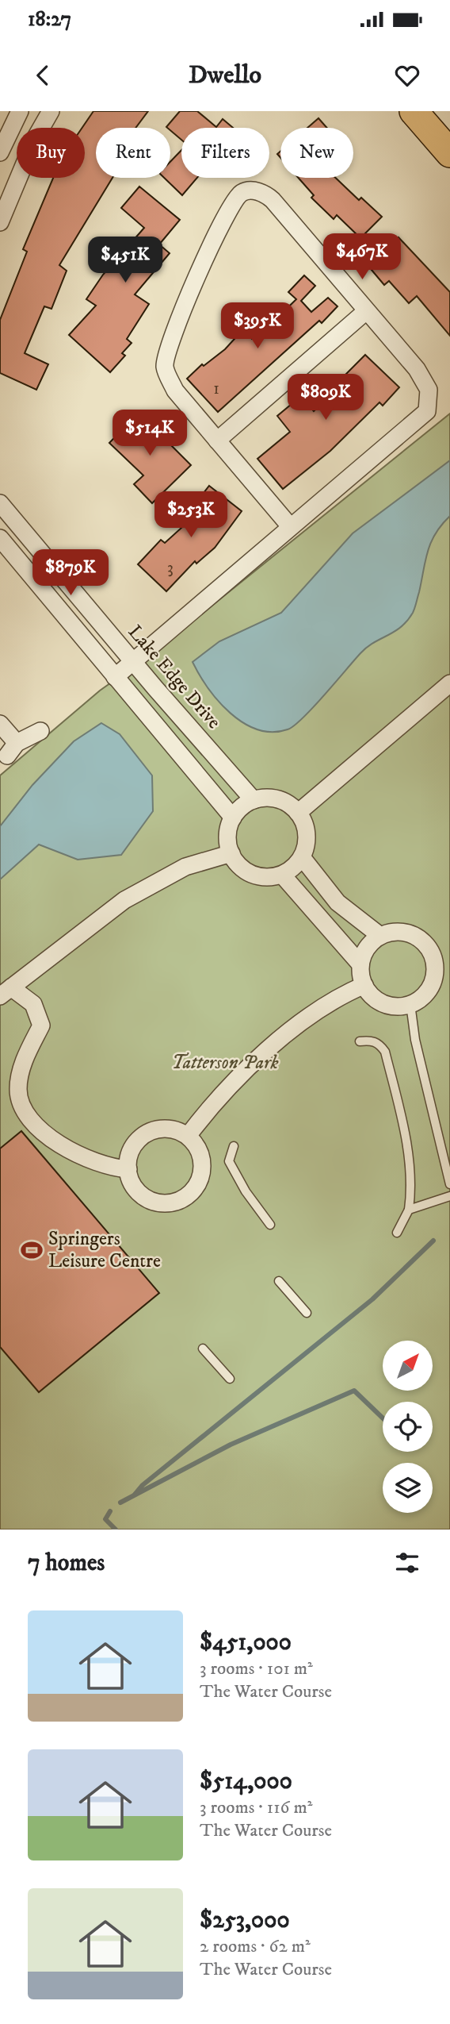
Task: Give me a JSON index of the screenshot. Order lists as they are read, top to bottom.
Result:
{
  "streets": {
    "street": ["Lake Edge Drive"]
  },
  "parks": ["Tatterson Park"],
  "places": {
    "sports": ["Springers Leisure Centre"]
  },
  "house_numbers": ["1", "3"],
  "north": "top right",
  "page": {
    "status": "18:27",
    "header": "Dwello",
    "chip": [
      "Buy",
      "Rent",
      "Filters",
      "New"
    ],
    "price": [
      "$467K",
      "$451K",
      "$395K",
      "$809K",
      "$514K",
      "$253K",
      "$879K"
    ],
    "heading": "7 homes",
    "list": [
      {
        "name": "$451,000",
        "note": "3 rooms · 101 m² · The Water Course"
      },
      {
        "name": "$514,000",
        "note": "3 rooms · 116 m² · The Water Course"
      },
      {
        "name": "$253,000",
        "note": "2 rooms · 62 m² · The Water Course"
      }
    ]
  }
}
